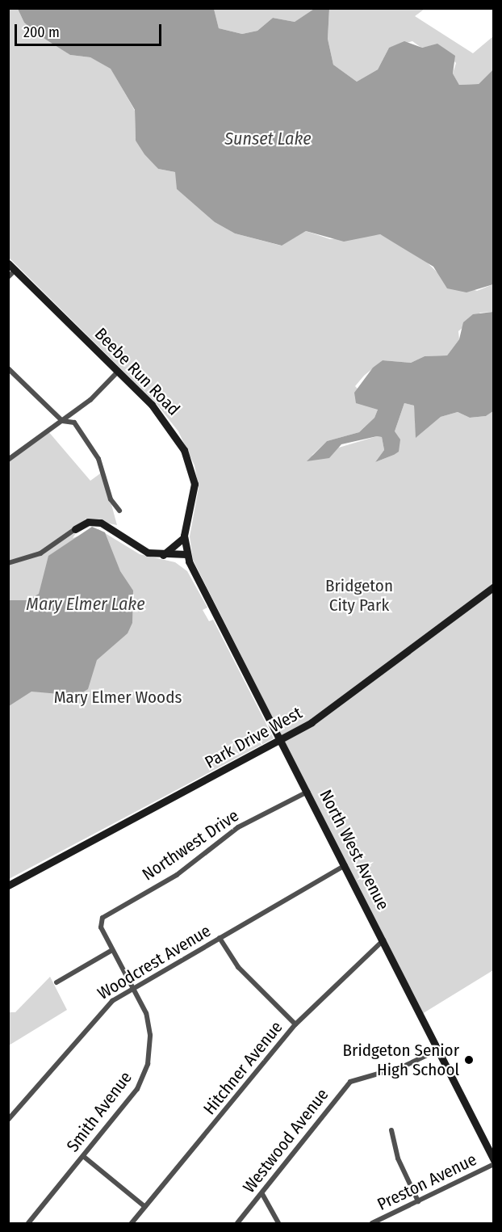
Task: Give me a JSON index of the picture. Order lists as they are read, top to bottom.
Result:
{
  "streets": {
    "main road": ["Beebe Run Road", "Park Drive West", "North West Avenue"],
    "street": [
      "Northwest Drive",
      "Woodcrest Avenue",
      "Hitchner Avenue",
      "Smith Avenue",
      "Westwood Avenue",
      "Preston Avenue"
    ]
  },
  "crossings": [
    ["Beebe Run Road", "North West Avenue"],
    ["Park Drive West", "North West Avenue"],
    ["Northwest Drive", "North West Avenue"],
    ["Northwest Drive", "Smith Avenue"],
    ["North West Avenue", "Woodcrest Avenue"],
    ["North West Avenue", "Hitchner Avenue"],
    ["North West Avenue", "Westwood Avenue"],
    ["Woodcrest Avenue", "Smith Avenue"]
  ],
  "water": ["Sunset Lake", "Mary Elmer Lake"],
  "parks": ["Bridgeton City Park", "Mary Elmer Woods"],
  "places": ["Bridgeton Senior High School"],
  "scale_bar": "200 m"
}
